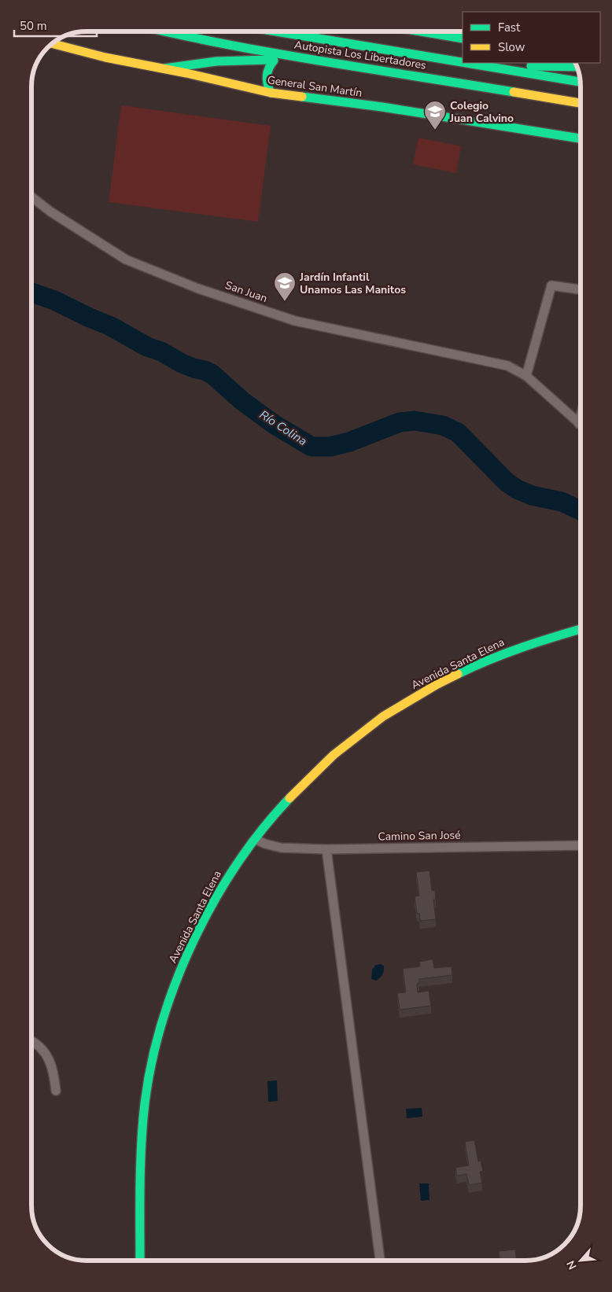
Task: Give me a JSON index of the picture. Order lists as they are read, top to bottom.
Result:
{
  "streets": {
    "main road": ["Autopista Los Libertadores", "General San Martín", "Avenida Santa Elena"],
    "street": ["San Juan", "Camino San José"]
  },
  "crossings": [
    ["Avenida Santa Elena", "Camino San José"]
  ],
  "water": ["Río Colina"],
  "places": {
    "school or university": ["Colegio Juan Calvino", "Jardín Infantil Unamos Las Manitos"]
  },
  "legend": ["Fast", "Slow"],
  "scale_bar": "50 m",
  "north": "bottom left"
}
